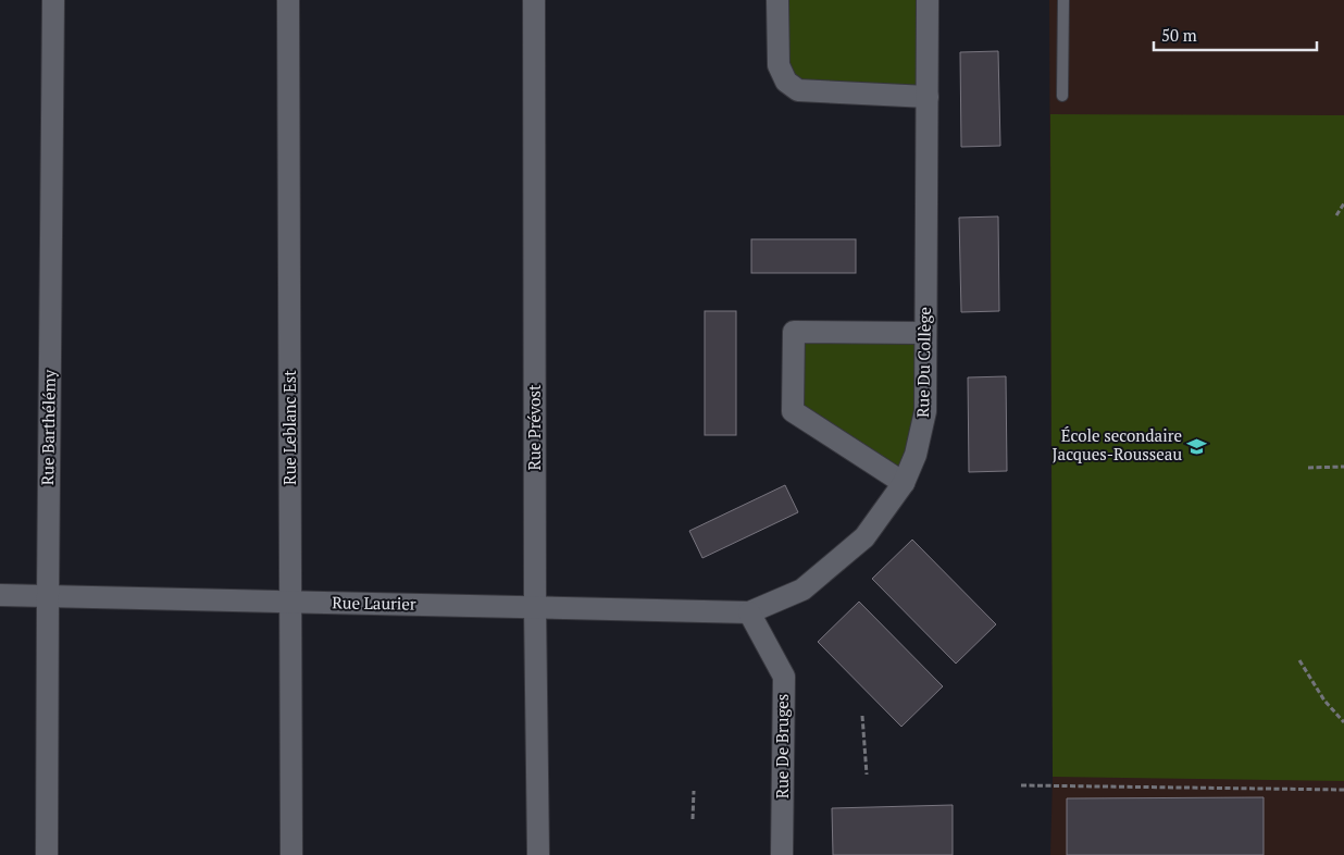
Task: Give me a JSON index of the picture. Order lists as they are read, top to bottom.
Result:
{
  "streets": {
    "street": [
      "Rue Du Collège",
      "Rue Barthélémy",
      "Rue Leblanc Est",
      "Rue Prévost",
      "Rue Laurier",
      "Rue De Bruges"
    ]
  },
  "crossings": [
    ["Rue Du Collège", "Rue Laurier"],
    ["Rue Du Collège", "Rue De Bruges"],
    ["Rue Barthélémy", "Rue Laurier"],
    ["Rue Leblanc Est", "Rue Laurier"],
    ["Rue Prévost", "Rue Laurier"],
    ["Rue Laurier", "Rue De Bruges"]
  ],
  "places": {
    "school or university": ["École secondaire Jacques-Rousseau"]
  },
  "scale_bar": "50 m"
}
